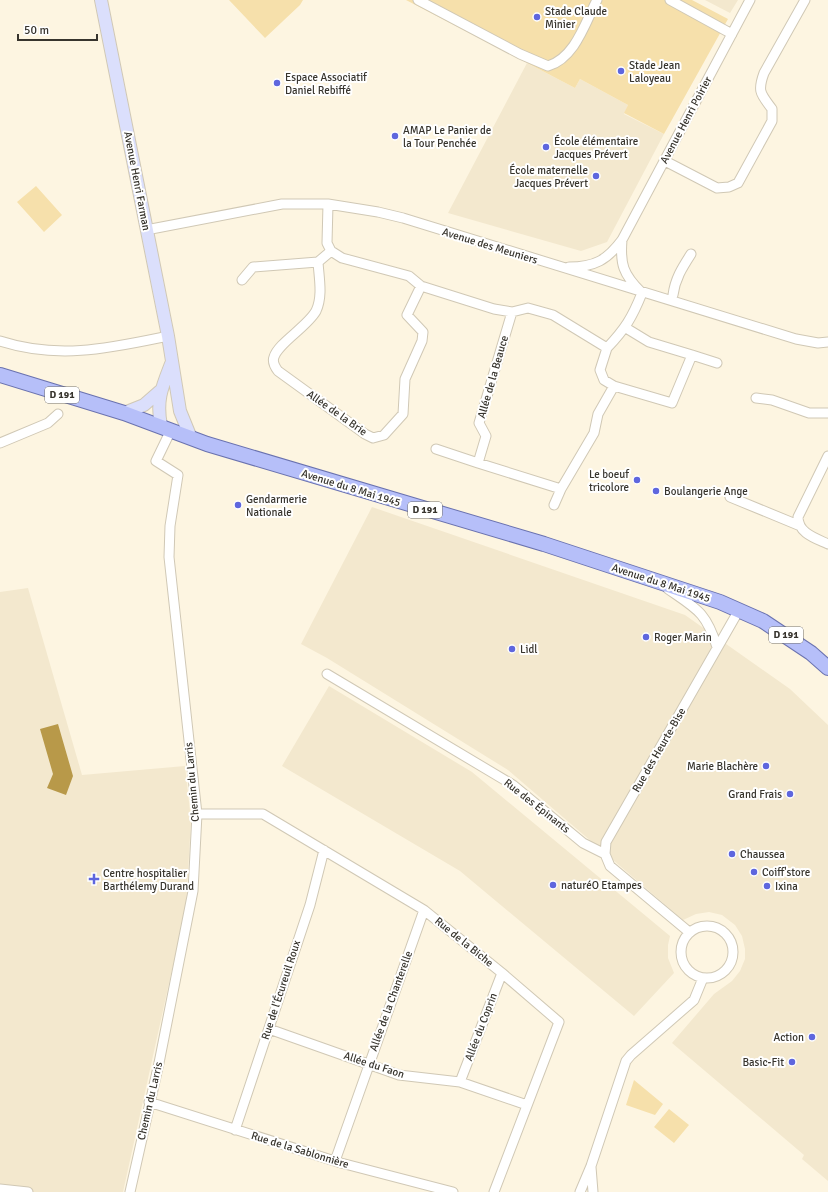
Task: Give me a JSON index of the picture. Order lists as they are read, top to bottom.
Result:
{
  "streets": {
    "main road": ["D 191", "Avenue du 8 Mai 1945"],
    "street": [
      "Avenue Henri Poirier",
      "Avenue Henri Farman",
      "Avenue des Meuniers",
      "Allée de la Beauce",
      "Allée de la Brie",
      "Rue des Heurte-Bise",
      "Chemin du Larris",
      "Rue des Épinants",
      "Rue de la Biche",
      "Rue de l'Écureuil Roux",
      "Allée de la Chanterelle",
      "Allée du Coprin",
      "Allée du Faon",
      "Rue de la Sablonnière"
    ]
  },
  "crossings": [
    ["Avenue Henri Poirier", "Avenue des Meuniers"],
    ["Avenue Henri Farman", "Avenue des Meuniers"],
    ["Avenue Henri Farman", "Avenue du 8 Mai 1945"],
    ["Avenue du 8 Mai 1945", "Rue des Heurte-Bise"],
    ["Avenue du 8 Mai 1945", "Chemin du Larris"],
    ["Rue des Heurte-Bise", "Rue des Épinants"],
    ["Chemin du Larris", "Rue de la Biche"],
    ["Chemin du Larris", "Rue de la Sablonnière"],
    ["Rue de la Biche", "Rue de l'Écureuil Roux"],
    ["Rue de la Biche", "Allée de la Chanterelle"],
    ["Rue de la Biche", "Allée du Coprin"],
    ["Rue de la Biche", "Allée du Faon"],
    ["Rue de l'Écureuil Roux", "Allée du Faon"],
    ["Rue de l'Écureuil Roux", "Rue de la Sablonnière"],
    ["Allée de la Chanterelle", "Allée du Faon"],
    ["Allée de la Chanterelle", "Rue de la Sablonnière"],
    ["Allée du Coprin", "Allée du Faon"]
  ],
  "places": {
    "other": [
      "Stade Claude Minier",
      "Stade Jean Laloyeau",
      "Espace Associatif Daniel Rebiffé",
      "AMAP Le Panier de la Tour Penchée",
      "École élémentaire Jacques Prévert",
      "École maternelle Jacques Prévert",
      "Le boeuf tricolore",
      "Boulangerie Ange",
      "Gendarmerie Nationale",
      "Roger Marin",
      "Lidl",
      "Marie Blachère",
      "Grand Frais",
      "Chaussea",
      "Coiff'store",
      "naturéO Etampes",
      "Ixina",
      "Action",
      "Basic-Fit"
    ],
    "health": ["Centre hospitalier Barthélemy Durand"]
  },
  "scale_bar": "50 m"
}
